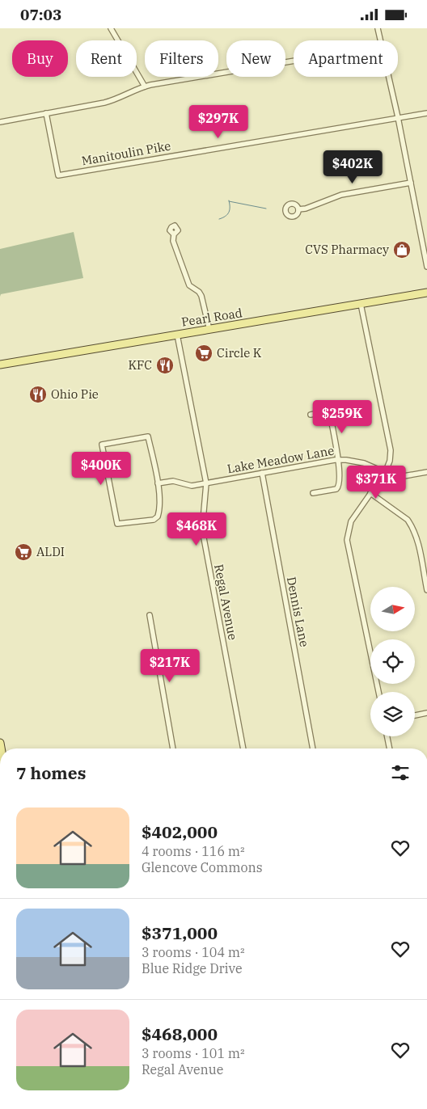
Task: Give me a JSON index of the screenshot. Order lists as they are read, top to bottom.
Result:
{
  "streets": {
    "main road": ["Pearl Road"],
    "street": [
      "Manitoulin Pike",
      "Lake Meadow Lane",
      "Regal Avenue",
      "Dennis Lane"
    ]
  },
  "crossings": [
    ["Pearl Road", "Regal Avenue"],
    ["Lake Meadow Lane", "Regal Avenue"],
    ["Lake Meadow Lane", "Dennis Lane"]
  ],
  "places": {
    "shop": ["CVS Pharmacy"],
    "supermarket": ["Circle K", "ALDI"],
    "restaurant": ["KFC", "Ohio Pie"]
  },
  "north": "right",
  "page": {
    "status": "07:03",
    "chip": [
      "Buy",
      "Rent",
      "Filters",
      "New",
      "Apartment"
    ],
    "price": [
      "$297K",
      "$402K",
      "$259K",
      "$400K",
      "$371K",
      "$468K",
      "$217K"
    ],
    "heading": "7 homes",
    "list": [
      {
        "name": "$402,000",
        "note": "4 rooms · 116 m² · Glencove Commons"
      },
      {
        "name": "$371,000",
        "note": "3 rooms · 104 m² · Blue Ridge Drive"
      },
      {
        "name": "$468,000",
        "note": "3 rooms · 101 m² · Regal Avenue"
      }
    ]
  }
}
